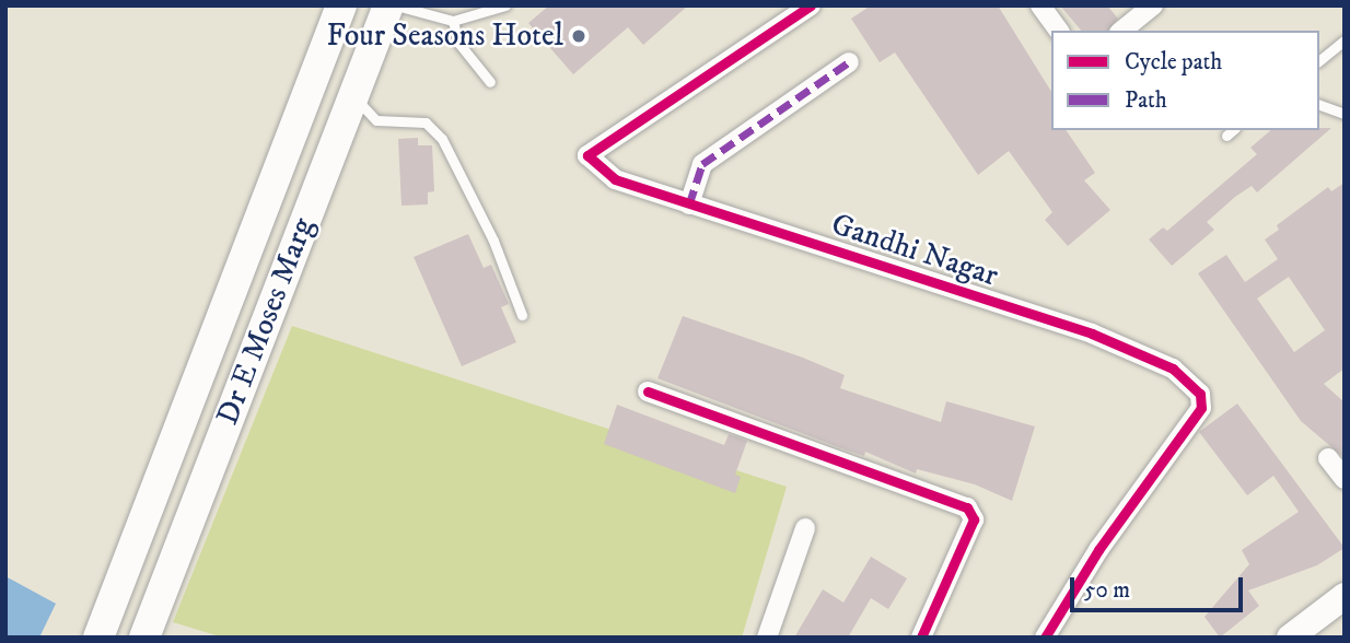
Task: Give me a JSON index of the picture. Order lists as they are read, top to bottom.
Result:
{
  "streets": {
    "main road": ["Dr E Moses Marg"],
    "street": ["Gandhi Nagar"]
  },
  "places": ["Four Seasons Hotel"],
  "legend": ["Cycle path", "Path"],
  "scale_bar": "50 m"
}
